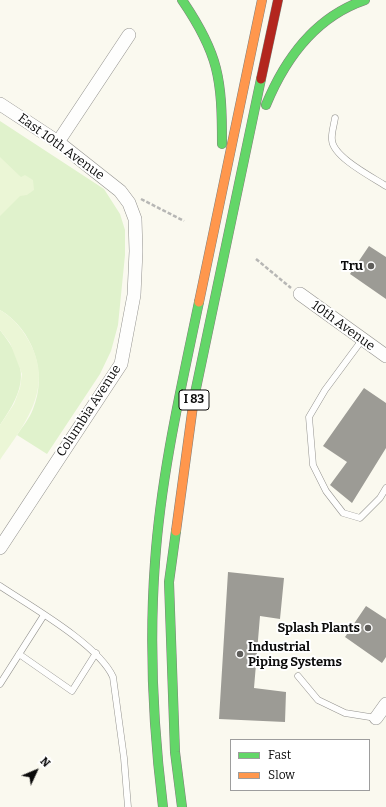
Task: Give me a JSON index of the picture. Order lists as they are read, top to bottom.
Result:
{
  "streets": {
    "highway": ["I 83"],
    "street": ["East 10th Avenue", "10th Avenue", "Columbia Avenue"]
  },
  "crossings": [
    ["East 10th Avenue", "Columbia Avenue"]
  ],
  "places": ["Tru", "Splash Plants", "Industrial Piping Systems"],
  "legend": ["Fast", "Slow"],
  "north": "top right"
}
